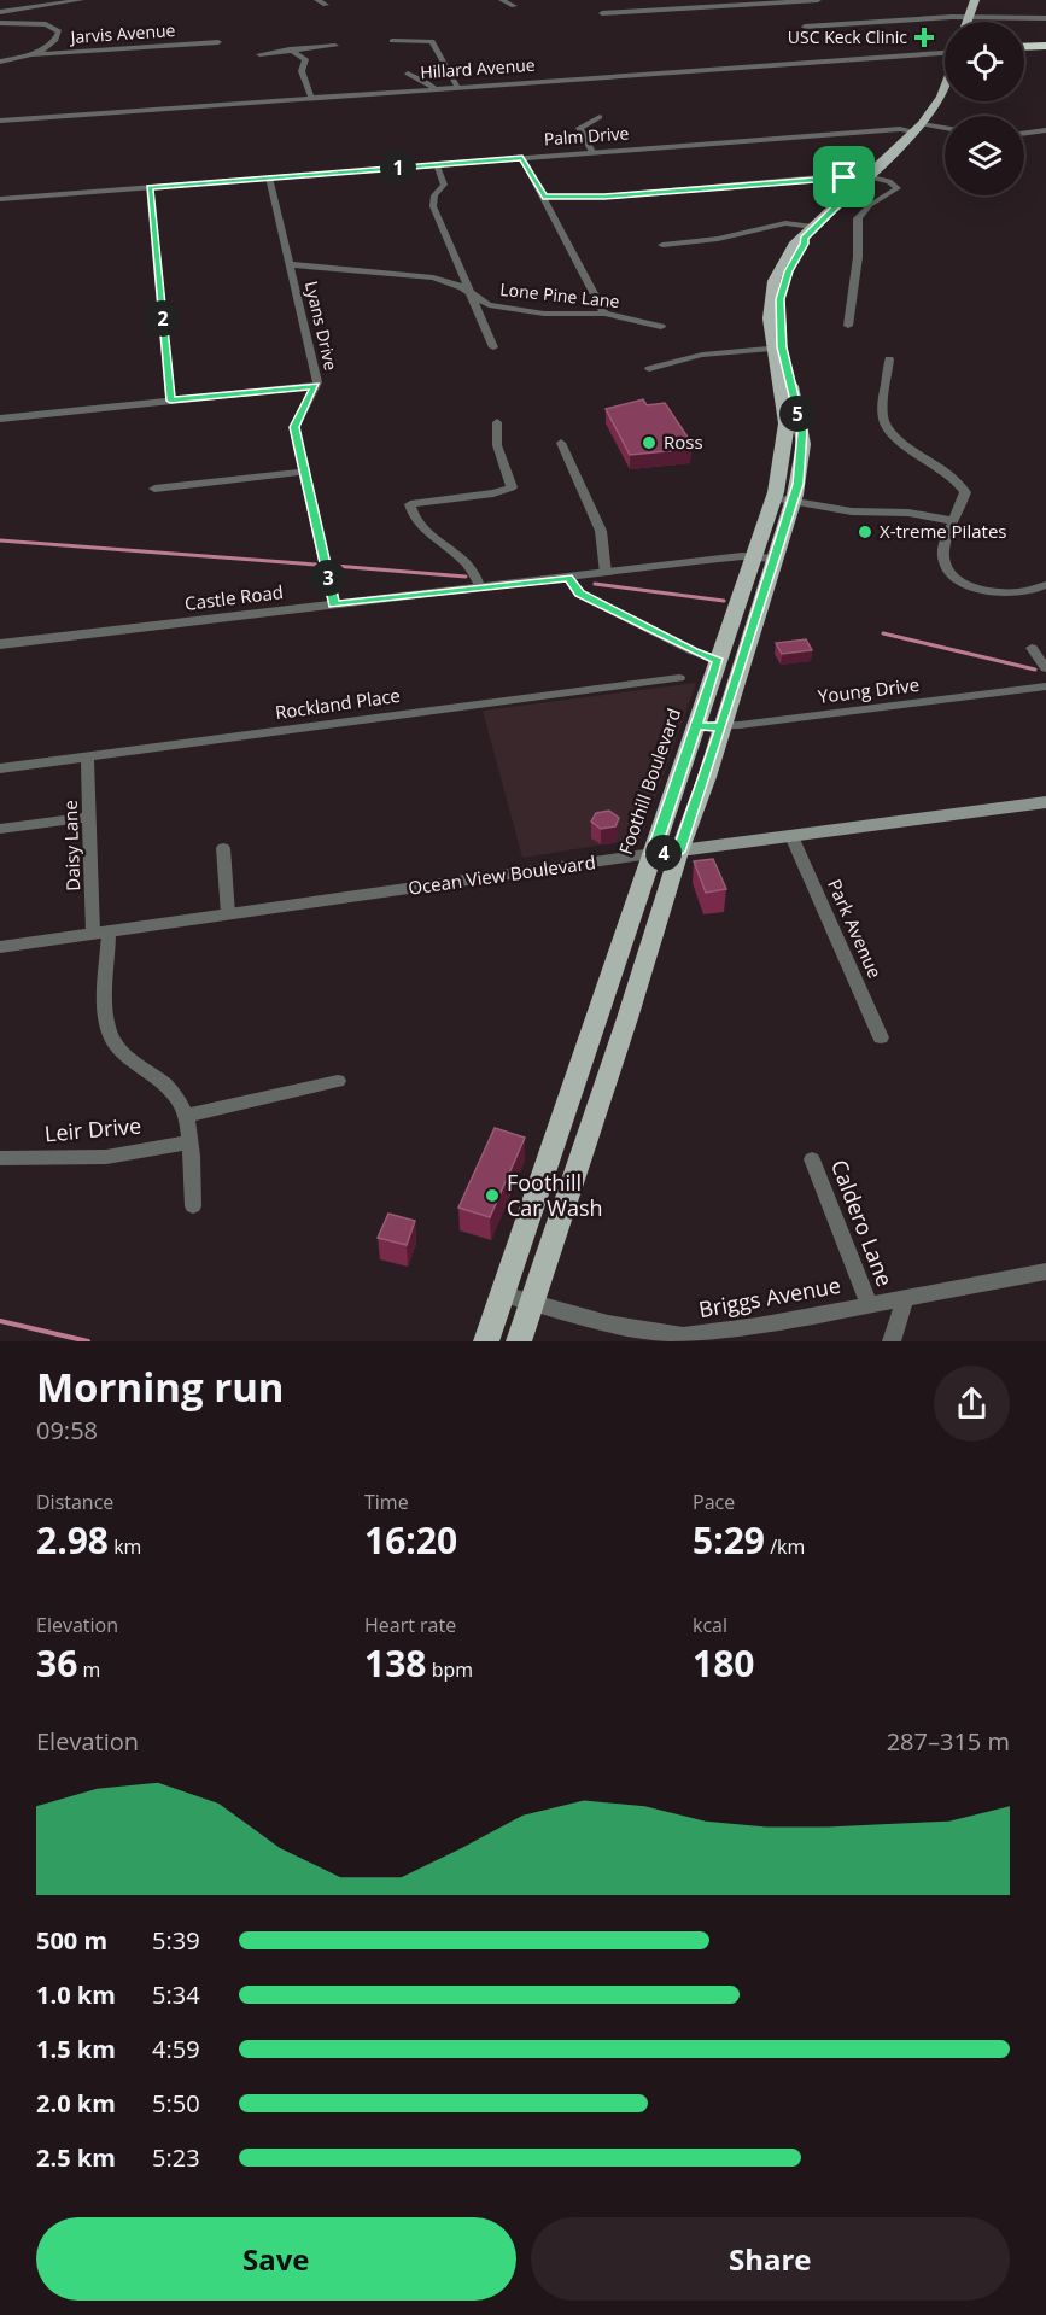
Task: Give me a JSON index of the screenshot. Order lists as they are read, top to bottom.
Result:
{
  "streets": {
    "main road": ["Foothill Boulevard", "Ocean View Boulevard"],
    "street": [
      "Jarvis Avenue",
      "Hillard Avenue",
      "Palm Drive",
      "Lone Pine Lane",
      "Lyans Drive",
      "Castle Road",
      "Young Drive",
      "Rockland Place",
      "Daisy Lane",
      "Park Avenue",
      "Leir Drive",
      "Caldero Lane",
      "Briggs Avenue"
    ]
  },
  "crossings": [
    ["Palm Drive", "Lyans Drive"],
    ["Palm Drive", "Foothill Boulevard"],
    ["Lone Pine Lane", "Lyans Drive"],
    ["Lyans Drive", "Castle Road"],
    ["Castle Road", "Foothill Boulevard"],
    ["Young Drive", "Foothill Boulevard"],
    ["Rockland Place", "Daisy Lane"],
    ["Foothill Boulevard", "Ocean View Boulevard"],
    ["Foothill Boulevard", "Briggs Avenue"],
    ["Daisy Lane", "Ocean View Boulevard"],
    ["Ocean View Boulevard", "Park Avenue"],
    ["Caldero Lane", "Briggs Avenue"]
  ],
  "places": {
    "health": ["USC Keck Clinic"],
    "other": ["Ross", "X-treme Pilates", "Foothill Car Wash"]
  },
  "page": {
    "pins": [
      "1",
      "2",
      "5",
      "3",
      "4"
    ],
    "heading": ["Morning run", "09:58"],
    "stats": [
      ["Distance", "2.98 km"],
      ["Time", "16:20"],
      ["Pace", "5:29 /km"],
      ["Elevation", "36 m"],
      ["Heart rate", "138 bpm"],
      ["kcal", "180"]
    ],
    "chart": ["Elevation", "287–315 m"],
    "list": [
      {
        "name": "500 m",
        "note": "5:39"
      },
      {
        "name": "1.0 km",
        "note": "5:34"
      },
      {
        "name": "1.5 km",
        "note": "4:59"
      },
      {
        "name": "2.0 km",
        "note": "5:50"
      },
      {
        "name": "2.5 km",
        "note": "5:23"
      }
    ],
    "buttons": ["Save", "Share"]
  }
}
